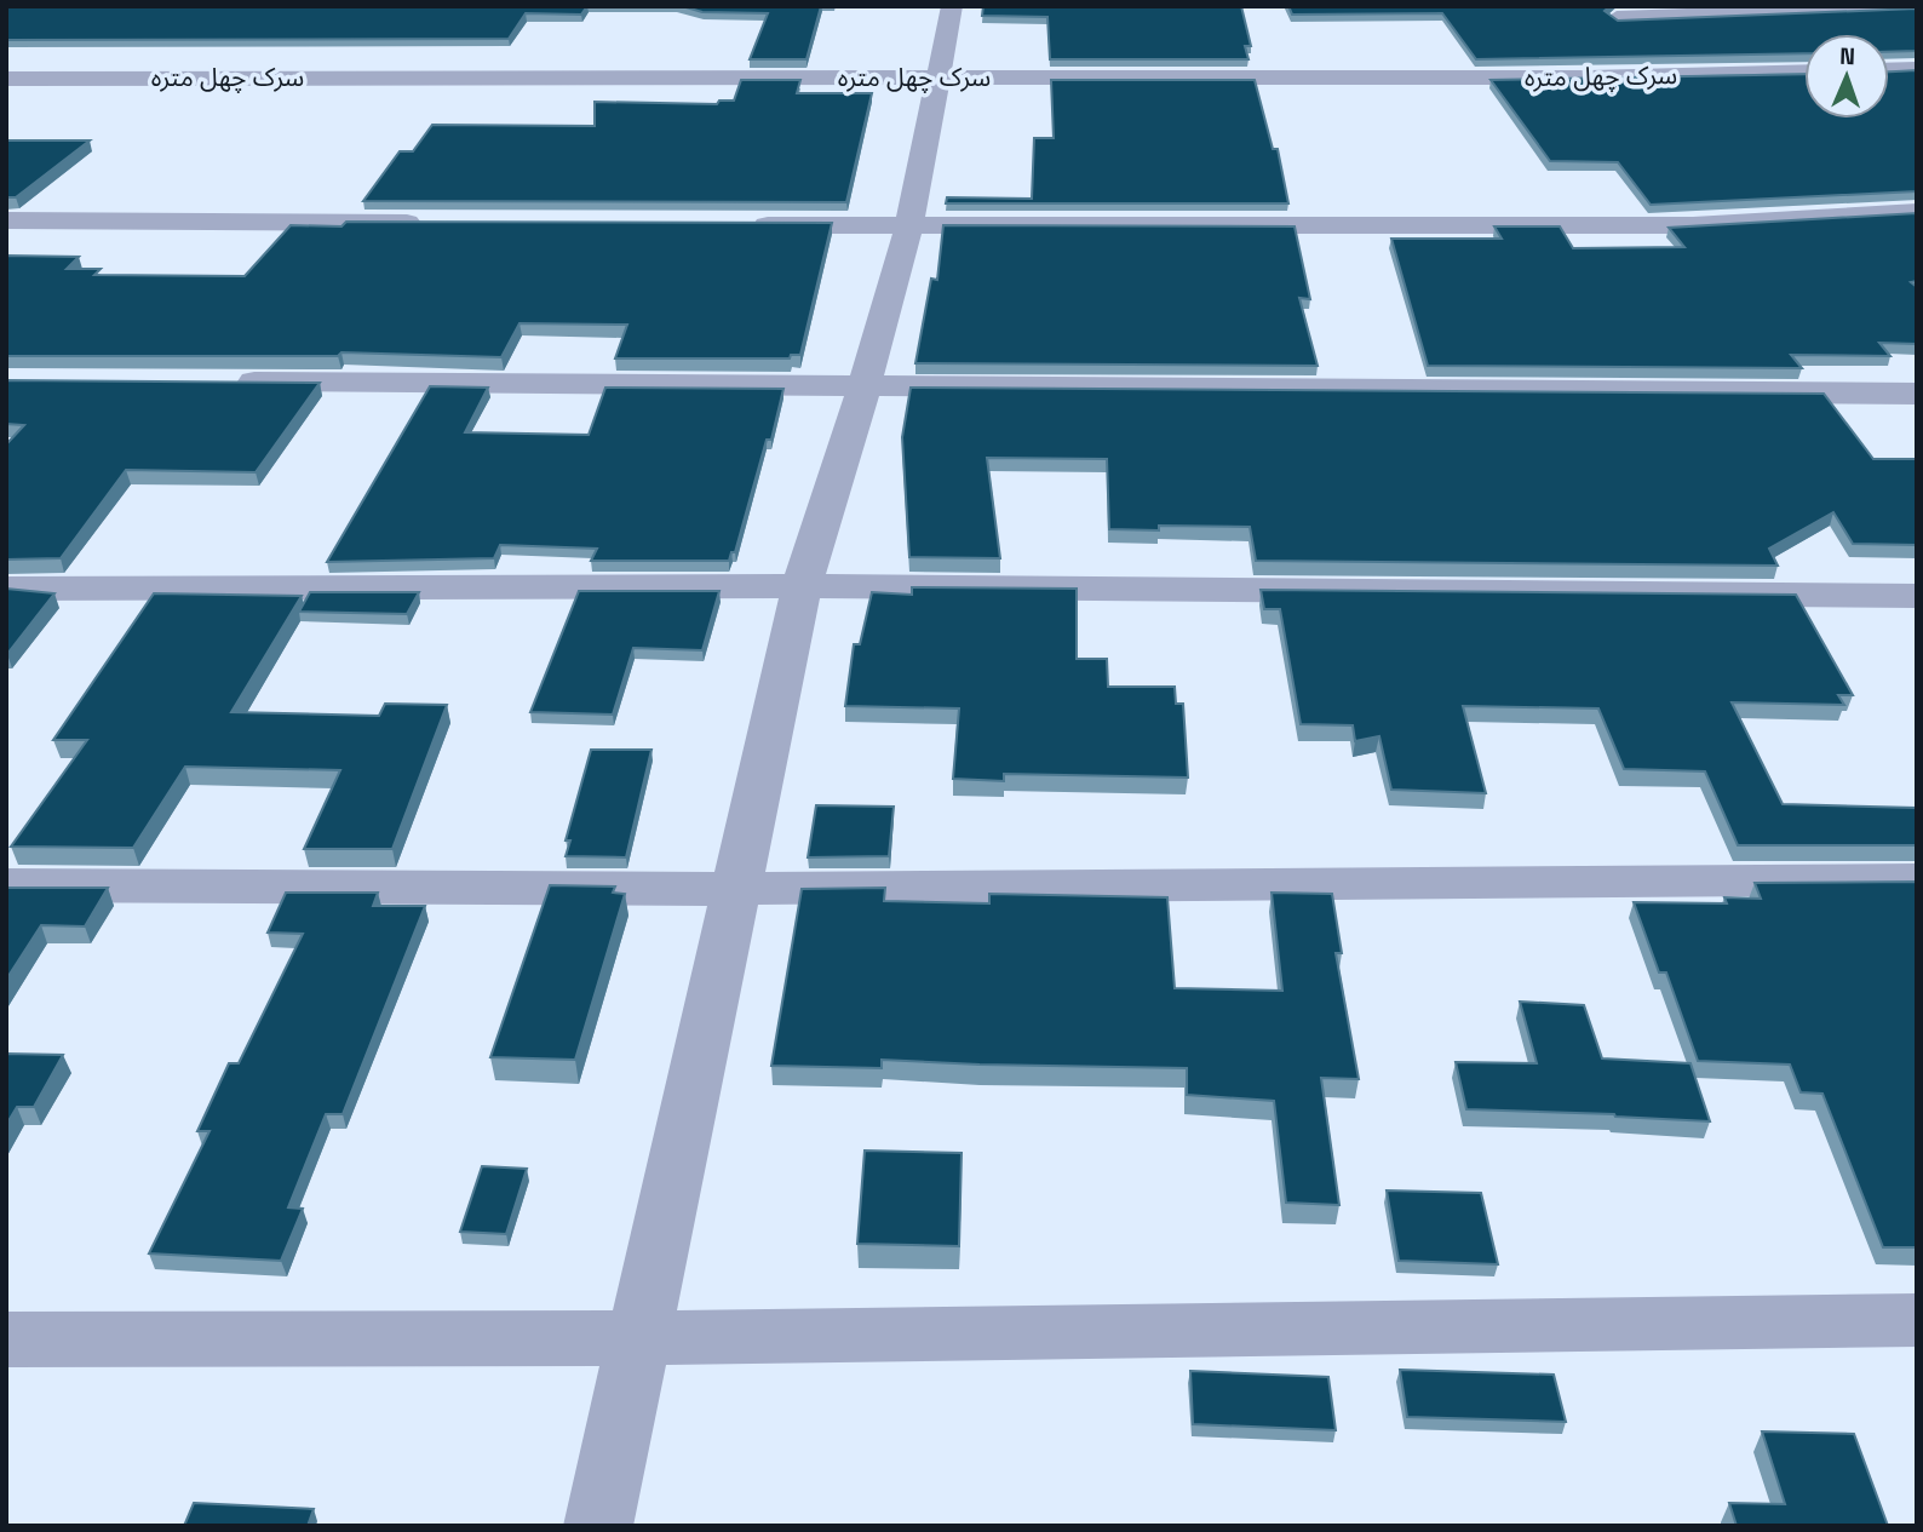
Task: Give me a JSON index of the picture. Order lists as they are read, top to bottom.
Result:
{
  "streets": {
    "street": ["سرک چهل متره"]
  },
  "north": "top"
}
